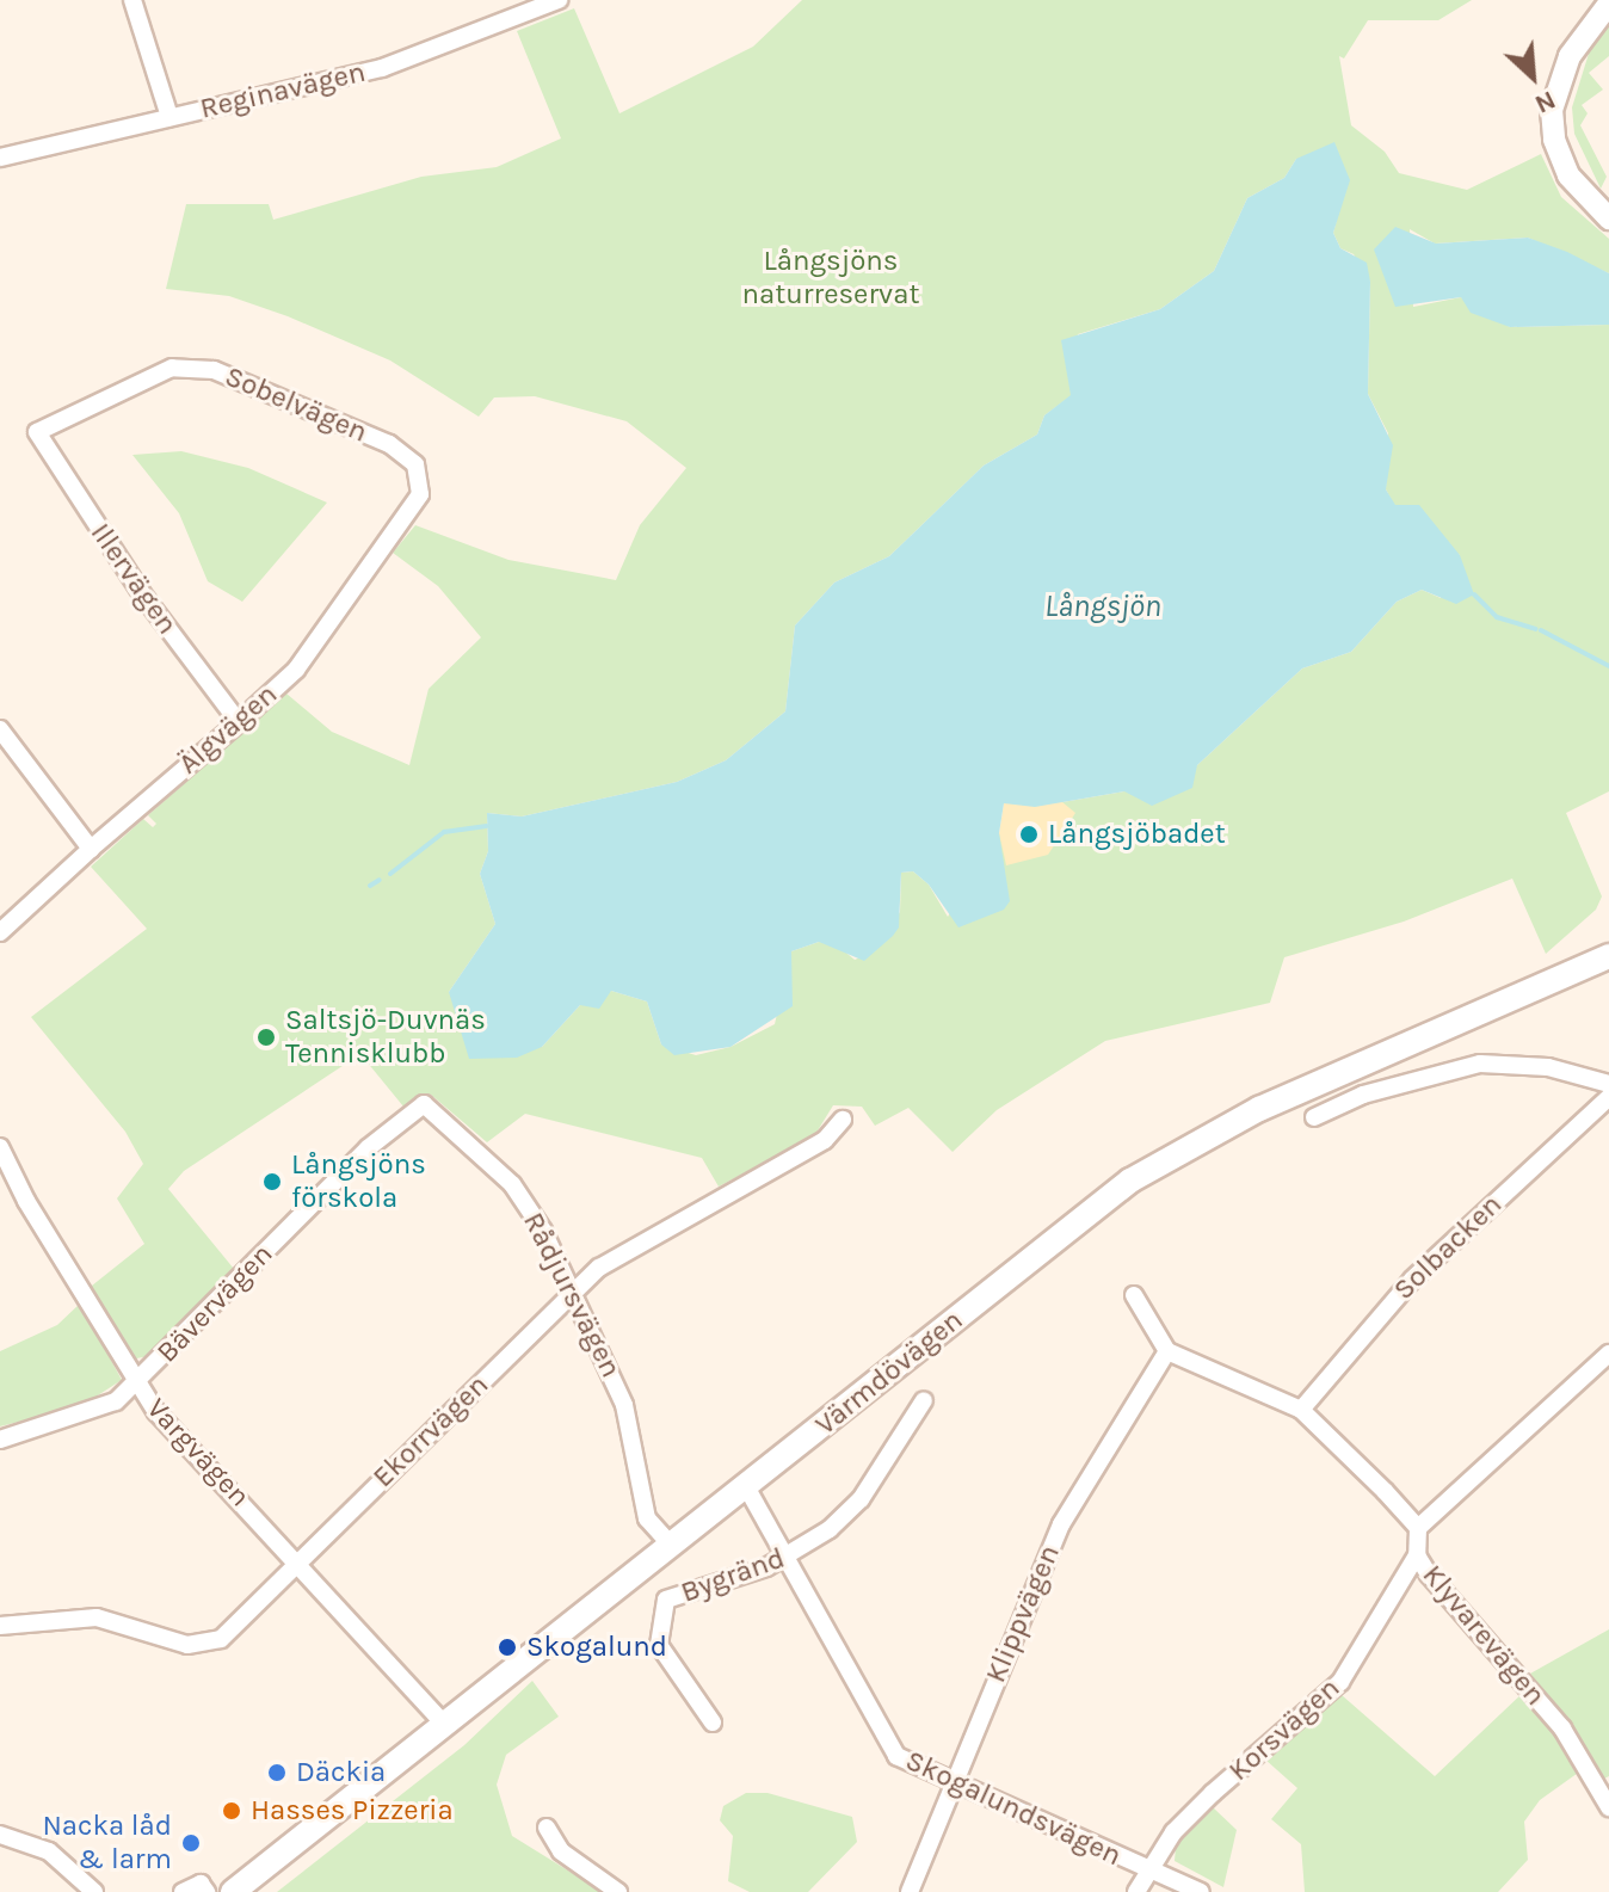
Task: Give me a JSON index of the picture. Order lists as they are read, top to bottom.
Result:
{
  "streets": {
    "main road": ["Värmdövägen"],
    "street": [
      "Reginavägen",
      "Sobelvägen",
      "Illervägen",
      "Älgvägen",
      "Solbacken",
      "Rådjursvägen",
      "Bävervägen",
      "Ekorrvägen",
      "Vargvägen",
      "Bygränd",
      "Klippvägen",
      "Klyvarevägen",
      "Korsvägen",
      "Skogalundsvägen"
    ]
  },
  "crossings": [
    ["Sobelvägen", "Illervägen"],
    ["Sobelvägen", "Älgvägen"],
    ["Illervägen", "Älgvägen"],
    ["Solbacken", "Klyvarevägen"],
    ["Rådjursvägen", "Bävervägen"],
    ["Rådjursvägen", "Värmdövägen"],
    ["Rådjursvägen", "Ekorrvägen"],
    ["Bävervägen", "Vargvägen"],
    ["Värmdövägen", "Vargvägen"],
    ["Värmdövägen", "Skogalundsvägen"],
    ["Ekorrvägen", "Vargvägen"],
    ["Bygränd", "Skogalundsvägen"],
    ["Klippvägen", "Klyvarevägen"],
    ["Klippvägen", "Skogalundsvägen"],
    ["Klyvarevägen", "Korsvägen"],
    ["Korsvägen", "Skogalundsvägen"]
  ],
  "water": ["Långsjön"],
  "parks": ["Långsjöns naturreservat"],
  "places": [
    "Långsjöbadet",
    "Saltsjö-Duvnäs Tennisklubb",
    "Långsjöns förskola",
    "Skogalund",
    "Däckia",
    "Hasses Pizzeria",
    "Nacka låd & larm"
  ],
  "north": "bottom right"
}
